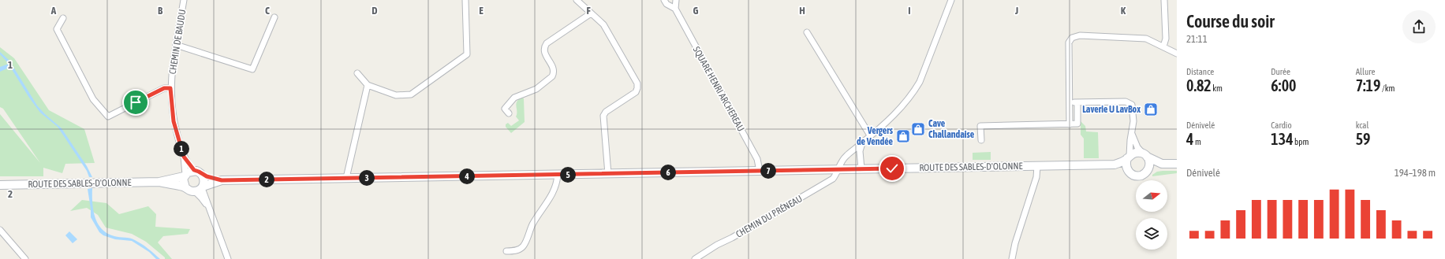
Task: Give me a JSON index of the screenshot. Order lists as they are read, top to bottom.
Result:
{
  "streets": {
    "main road": ["ROUTE DES SABLES-D'OLONNE"],
    "street": ["CHEMIN DE BAUDU", "SQUARE HENRI ARCHEREAU", "CHEMIN DU PRÉNEAU"]
  },
  "crossings": [
    ["CHEMIN DE BAUDU", "ROUTE DES SABLES-D'OLONNE"],
    ["SQUARE HENRI ARCHEREAU", "ROUTE DES SABLES-D'OLONNE"],
    ["ROUTE DES SABLES-D'OLONNE", "CHEMIN DU PRÉNEAU"]
  ],
  "places": {
    "shop": ["Laverie U LavBox", "Cave Challandaise", "Vergers de Vendée"]
  },
  "north": "right",
  "page": {
    "heading": ["Course du soir", "21:11"],
    "stats": [
      ["Distance", "0.82 km"],
      ["Durée", "6:00"],
      ["Allure", "7:19 /km"],
      ["Dénivelé", "4 m"],
      ["Cardio", "134 bpm"],
      ["kcal", "59"]
    ],
    "pins": [
      "1",
      "7",
      "6",
      "5",
      "4",
      "3",
      "2"
    ],
    "chart": ["Dénivelé", "194–198 m"]
  },
  "grid": {
    "columns": [
      "A",
      "B",
      "C",
      "D",
      "E",
      "F",
      "G",
      "H",
      "I",
      "J",
      "K"
    ],
    "rows": ["1", "2"]
  }
}
